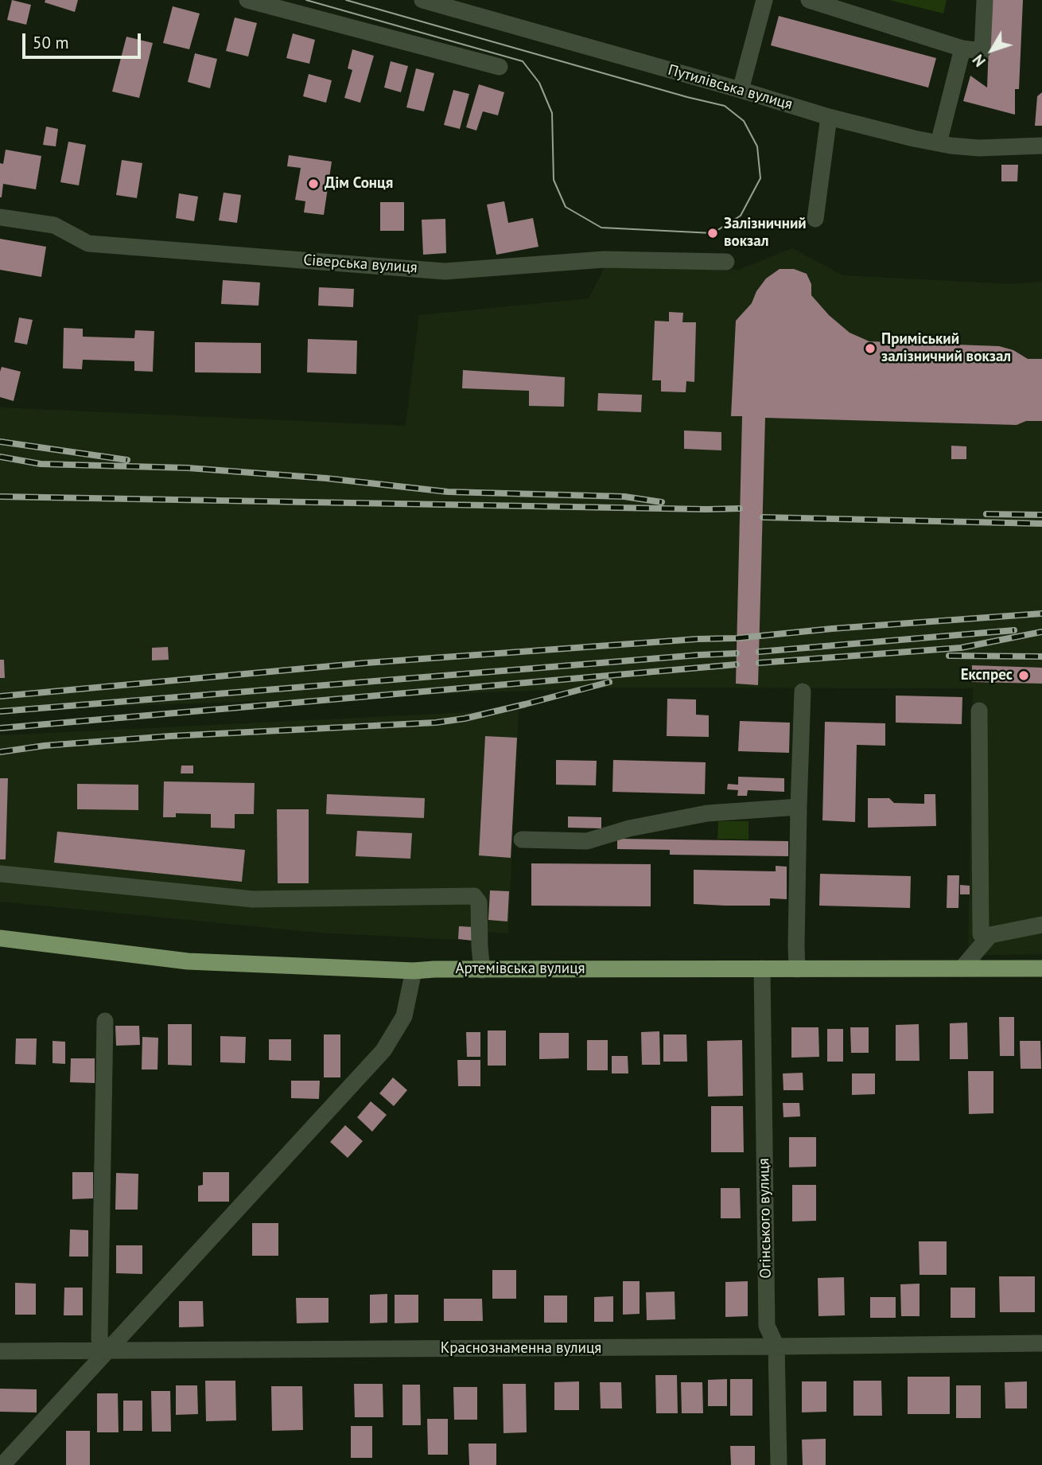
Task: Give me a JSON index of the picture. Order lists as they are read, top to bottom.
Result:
{
  "streets": {
    "main road": ["Артемівська вулиця"],
    "street": [
      "Путилівська вулиця",
      "Сіверська вулиця",
      "Огінського вулиця",
      "Краснознаменна вулиця"
    ]
  },
  "crossings": [
    ["Артемівська вулиця", "Огінського вулиця"],
    ["Огінського вулиця", "Краснознаменна вулиця"]
  ],
  "places": [
    "Дім Сонця",
    "Залізничний вокзал",
    "Приміський залізничний вокзал",
    "Експрес"
  ],
  "scale_bar": "50 m",
  "north": "bottom left"
}
